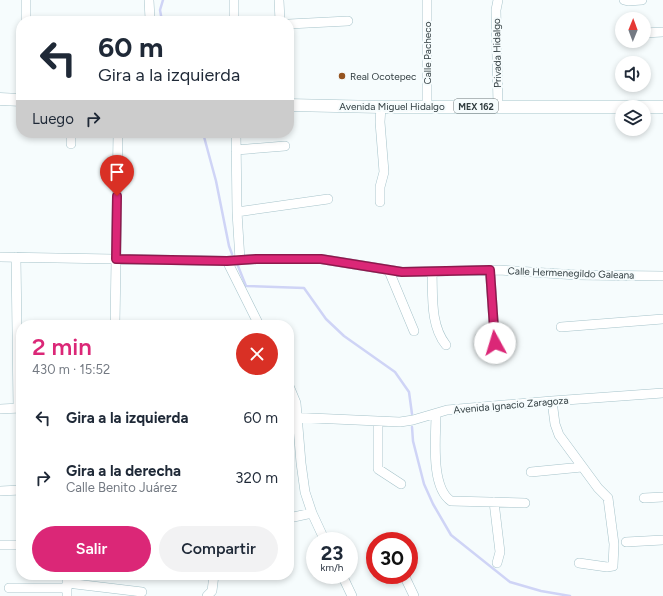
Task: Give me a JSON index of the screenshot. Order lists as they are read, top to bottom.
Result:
{
  "streets": {
    "main road": ["Avenida Miguel Hidalgo", "MEX 162"],
    "street": [
      "Calle Pacheco",
      "Privada Hidalgo",
      "Calle Hermenegildo Galeana",
      "Avenida Ignacio Zaragoza"
    ]
  },
  "crossings": [
    ["Calle Pacheco", "Avenida Miguel Hidalgo"],
    ["Privada Hidalgo", "Avenida Miguel Hidalgo"]
  ],
  "places": ["Real Ocotepec"],
  "north": "top",
  "page": {
    "turn": ["60 m", "Gira a la izquierda"],
    "then": "Luego",
    "heading": ["2 min", "430 m · 15:52"],
    "list": [
      {
        "name": "Gira a la izquierda",
        "value": "60 m"
      },
      {
        "name": "Gira a la derecha",
        "note": "Calle Benito Juárez",
        "value": "320 m"
      }
    ],
    "buttons": ["Salir", "Compartir"],
    "speed": "23 km/h",
    "limit": "30"
  }
}
